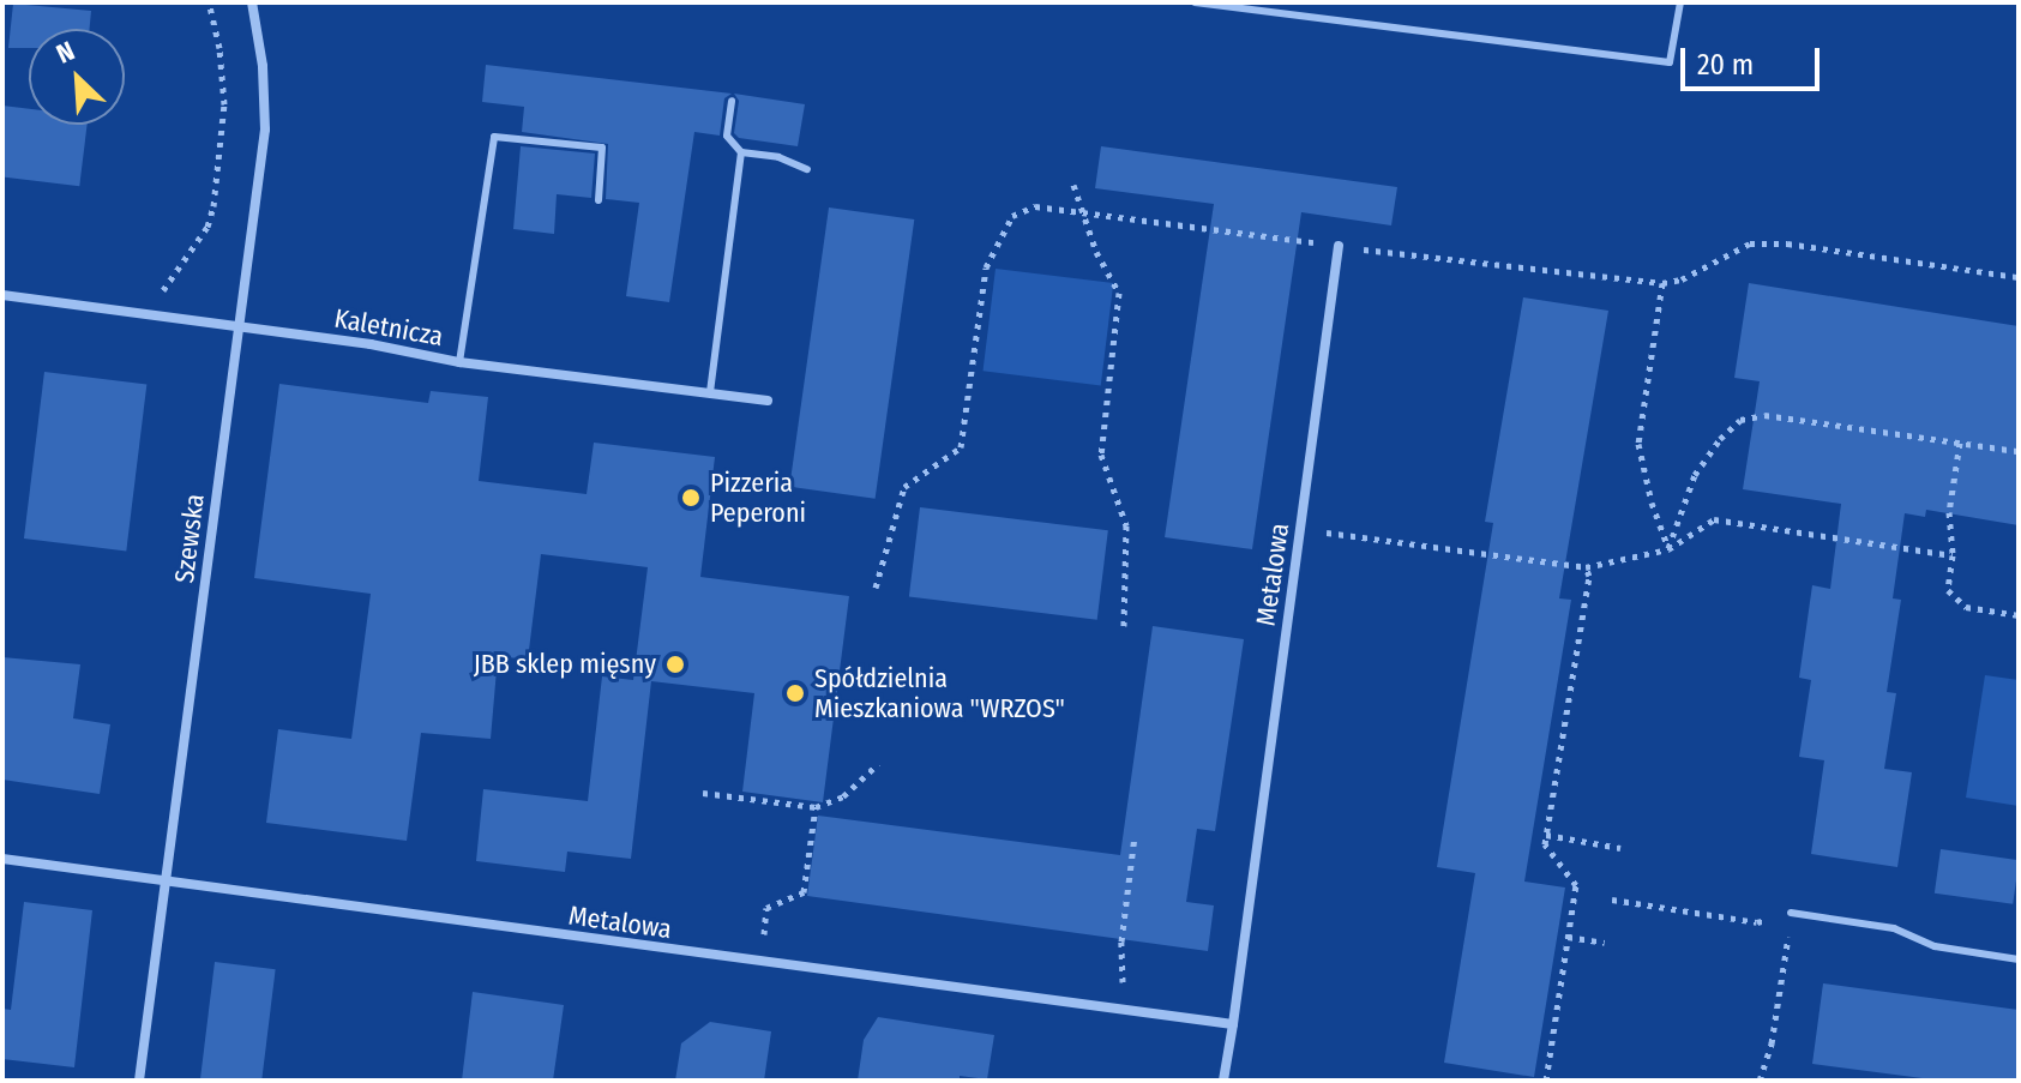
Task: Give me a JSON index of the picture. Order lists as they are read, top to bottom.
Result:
{
  "streets": {
    "street": ["Kaletnicza", "Szewska", "Metalowa"]
  },
  "crossings": [
    ["Kaletnicza", "Szewska"],
    ["Szewska", "Metalowa"]
  ],
  "places": ["Pizzeria Peperoni", "JBB sklep mięsny", "Spółdzielnia Mieszkaniowa \"WRZOS\""],
  "scale_bar": "20 m",
  "north": "top left"
}
